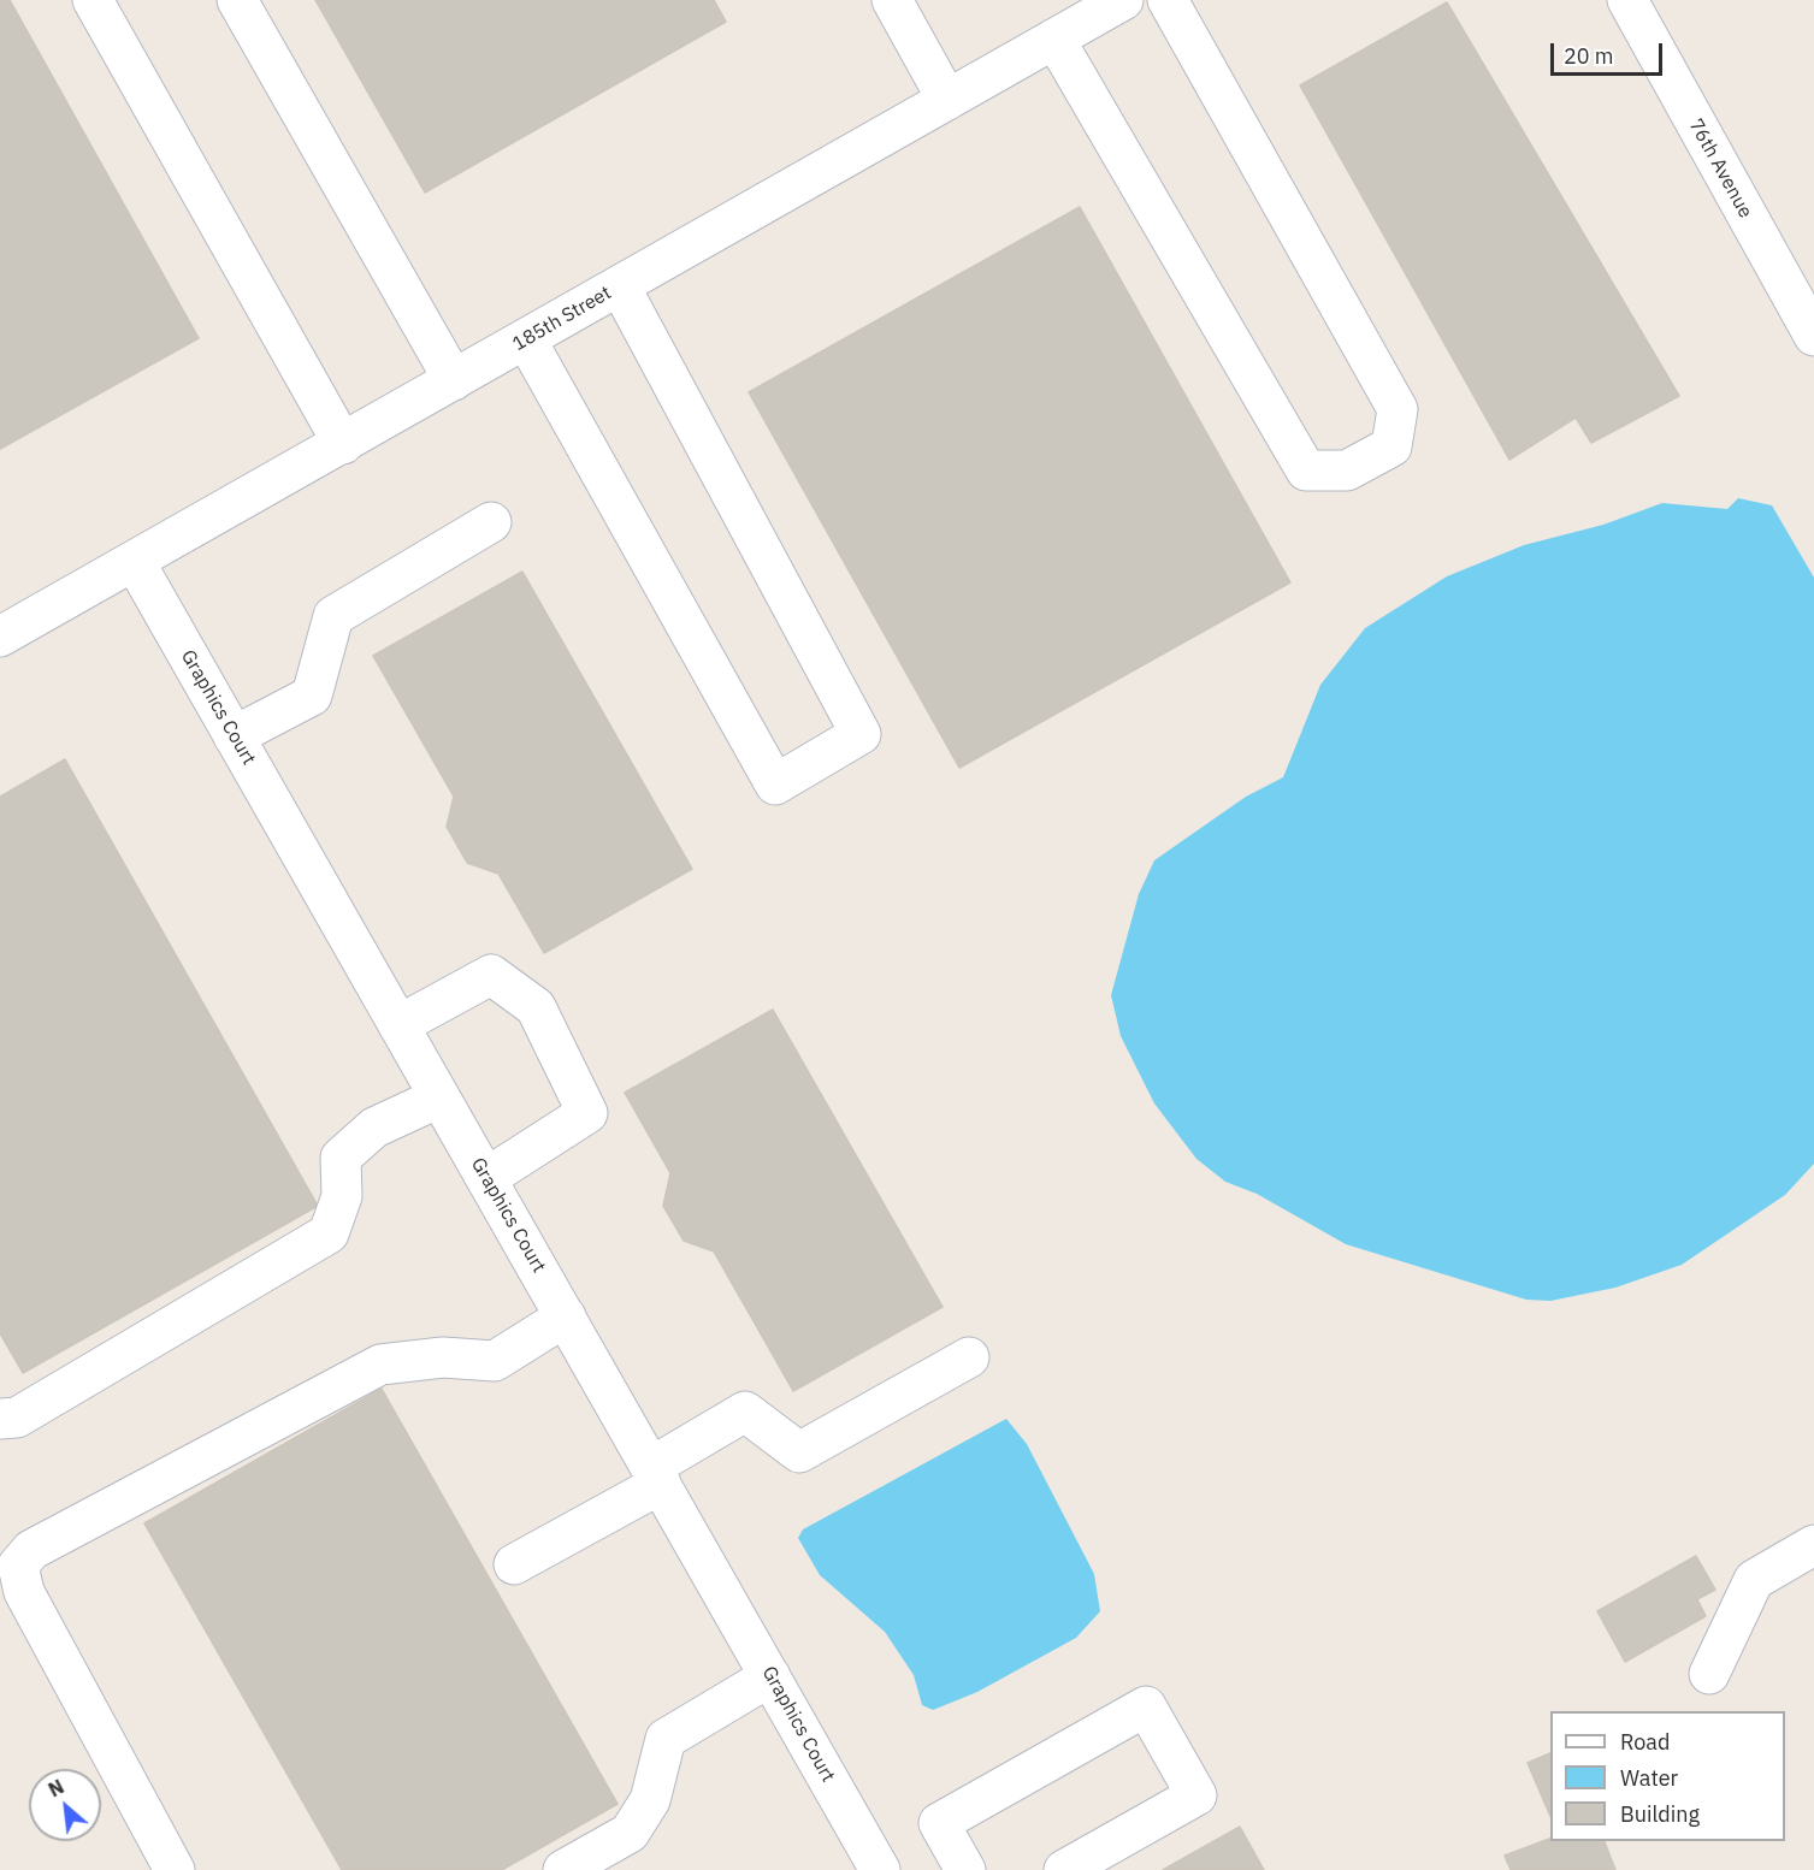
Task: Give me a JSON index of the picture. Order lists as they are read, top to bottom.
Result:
{
  "streets": {
    "street": ["76th Avenue", "185th Street", "Graphics Court"]
  },
  "crossings": [
    ["185th Street", "Graphics Court"]
  ],
  "legend": ["Road", "Water", "Building"],
  "scale_bar": "20 m",
  "north": "top left"
}
